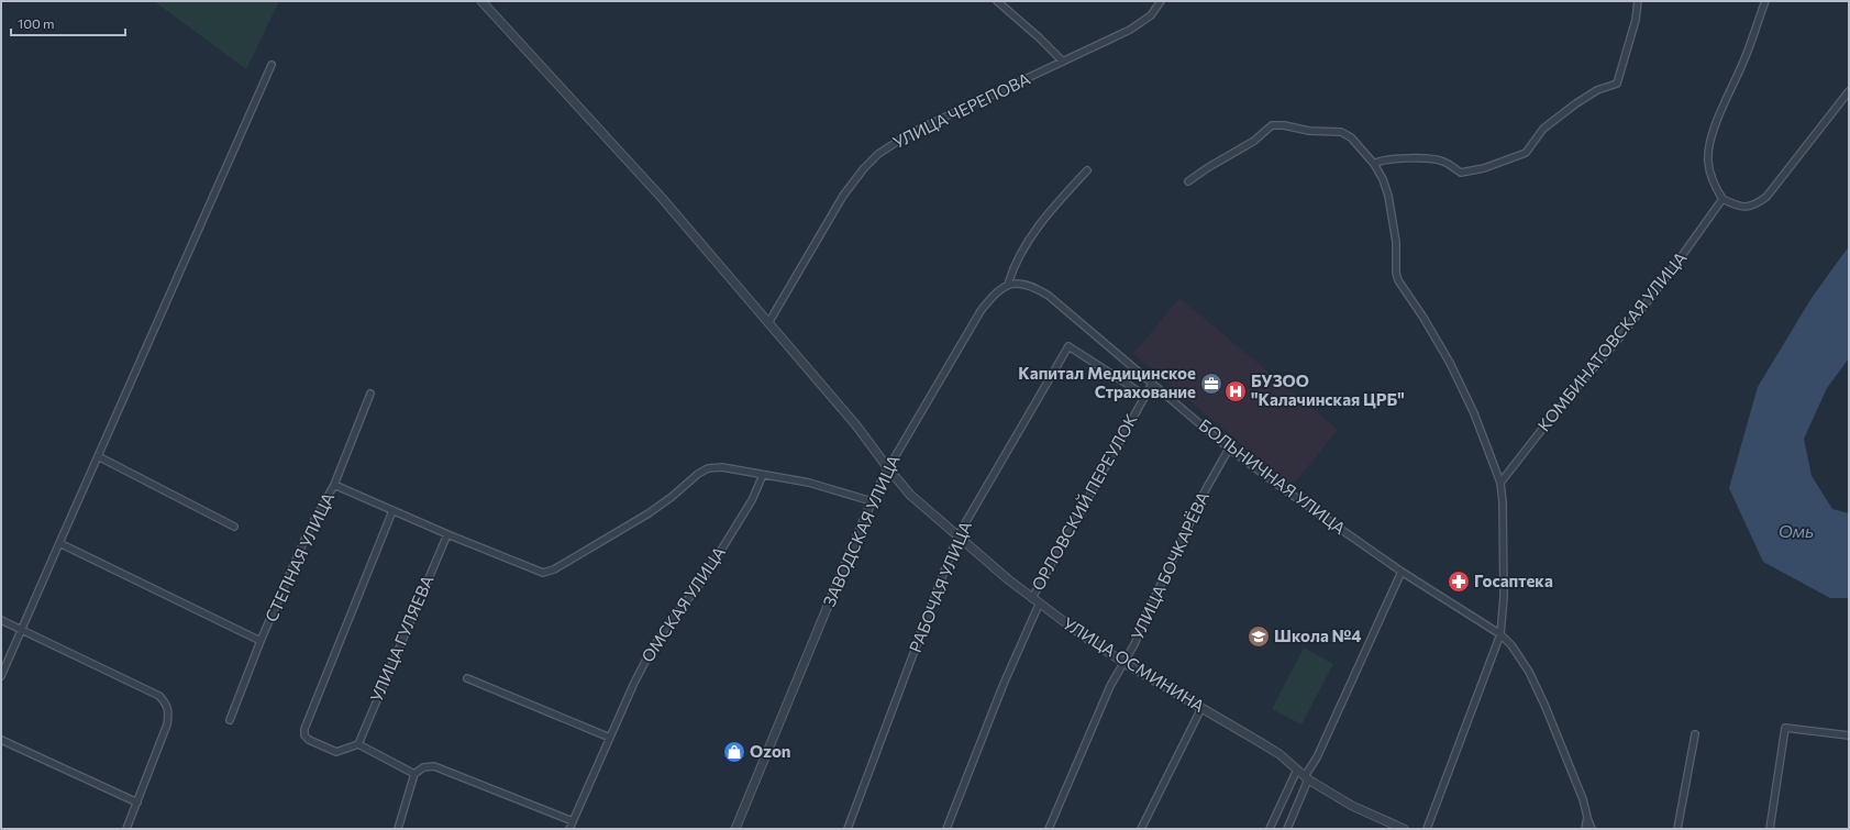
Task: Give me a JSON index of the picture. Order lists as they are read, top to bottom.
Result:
{
  "streets": {
    "street": [
      "УЛИЦА ЧЕРЕПОВА",
      "КОМБИНАТОВСКАЯ УЛИЦА",
      "БОЛЬНИЧНАЯ УЛИЦА",
      "ОРЛОВСКИЙ ПЕРЕУЛОК",
      "ЗАВОДСКАЯ УЛИЦА",
      "СТЕПНАЯ УЛИЦА",
      "УЛИЦА БОЧКАРЁВА",
      "РАБОЧАЯ УЛИЦА",
      "ОМСКАЯ УЛИЦА",
      "УЛИЦА ГУЛЯЕВА",
      "УЛИЦА ОСМИНИНА"
    ]
  },
  "crossings": [
    ["УЛИЦА ЧЕРЕПОВА", "УЛИЦА ОСМИНИНА"],
    ["БОЛЬНИЧНАЯ УЛИЦА", "ОРЛОВСКИЙ ПЕРЕУЛОК"],
    ["БОЛЬНИЧНАЯ УЛИЦА", "ЗАВОДСКАЯ УЛИЦА"],
    ["БОЛЬНИЧНАЯ УЛИЦА", "УЛИЦА БОЧКАРЁВА"],
    ["ОРЛОВСКИЙ ПЕРЕУЛОК", "РАБОЧАЯ УЛИЦА"],
    ["ОРЛОВСКИЙ ПЕРЕУЛОК", "УЛИЦА ОСМИНИНА"],
    ["ЗАВОДСКАЯ УЛИЦА", "УЛИЦА ОСМИНИНА"],
    ["УЛИЦА БОЧКАРЁВА", "УЛИЦА ОСМИНИНА"],
    ["РАБОЧАЯ УЛИЦА", "УЛИЦА ОСМИНИНА"]
  ],
  "water": ["Омь"],
  "places": {
    "office": ["Капитал Медицинское Страхование"],
    "hospital": ["БУЗОО \"Калачинская ЦРБ\""],
    "pharmacy": ["Госаптека"],
    "school or university": ["Школа №4"],
    "shop": ["Ozon"]
  },
  "scale_bar": "100 m"
}
